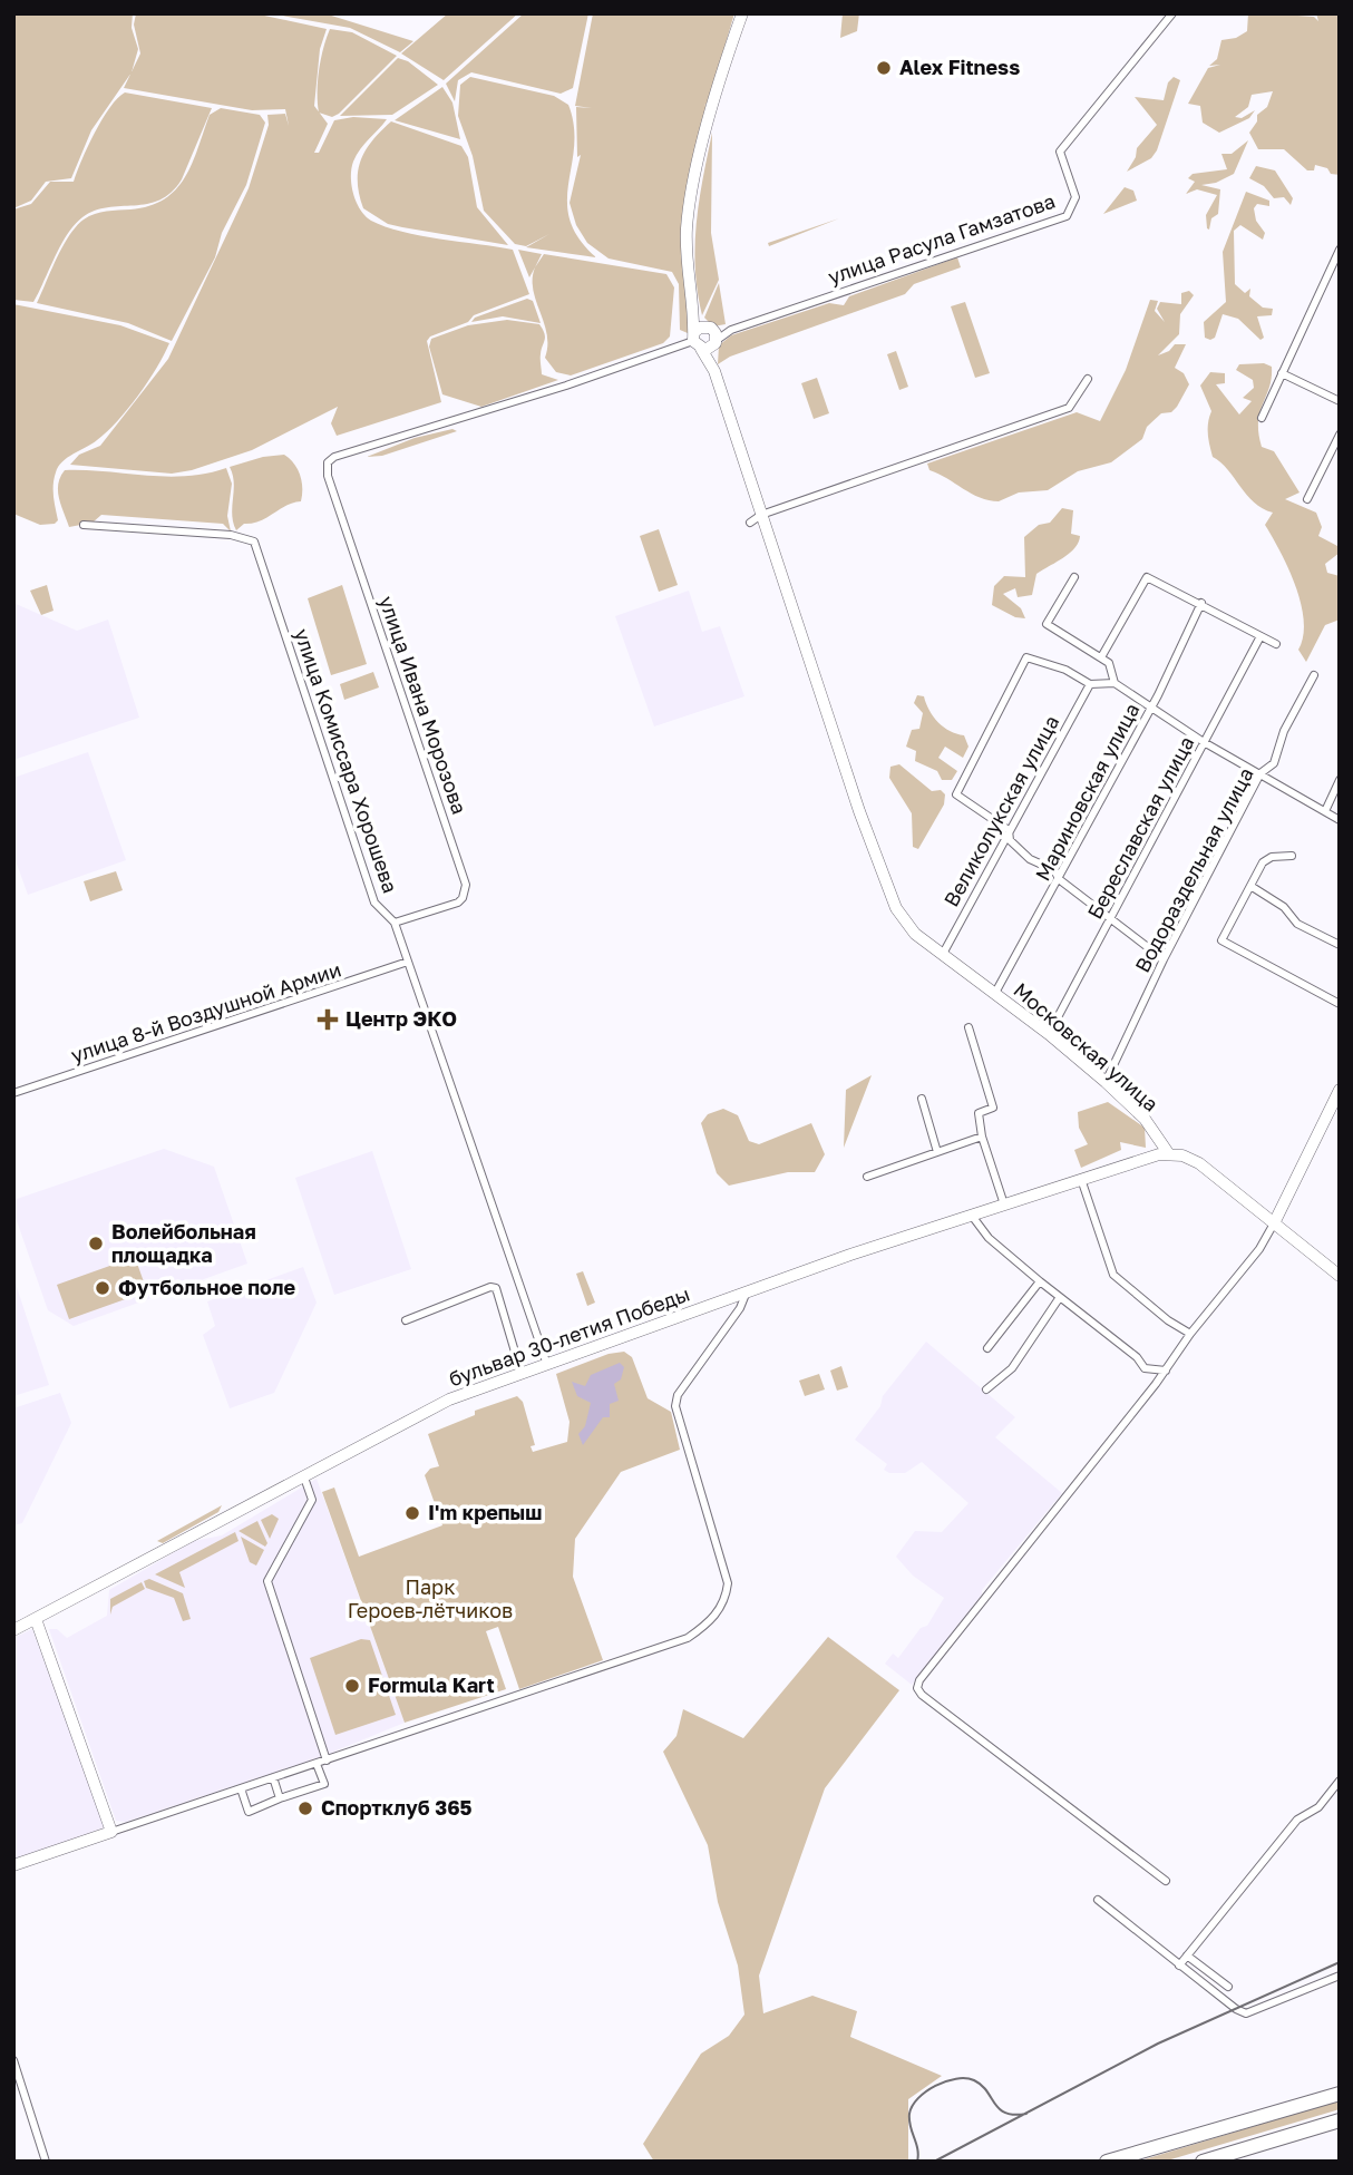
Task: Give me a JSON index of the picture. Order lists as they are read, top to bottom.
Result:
{
  "streets": {
    "main road": ["Московская улица", "бульвар 30-летия Победы"],
    "street": [
      "улица Расула Гамзатова",
      "улица Ивана Морозова",
      "улица Комиссара Хорошева",
      "Мариновская улица",
      "Великолукская улица",
      "Береславская улица",
      "Водораздельная улица",
      "улица 8-й Воздушной Армии"
    ]
  },
  "crossings": [
    ["улица Ивана Морозова", "улица Комиссара Хорошева"],
    ["улица Комиссара Хорошева", "улица 8-й Воздушной Армии"],
    ["улица Комиссара Хорошева", "бульвар 30-летия Победы"],
    ["Мариновская улица", "Московская улица"],
    ["Великолукская улица", "Московская улица"],
    ["Береславская улица", "Московская улица"],
    ["Водораздельная улица", "Московская улица"],
    ["Московская улица", "бульвар 30-летия Победы"]
  ],
  "parks": ["Парк Героев-лётчиков"],
  "places": {
    "other": [
      "Alex Fitness",
      "Волейбольная площадка",
      "Футбольное поле",
      "I'm крепыш",
      "Formula Kart",
      "Спортклуб 365"
    ],
    "health": ["Центр ЭКО"]
  }
}
